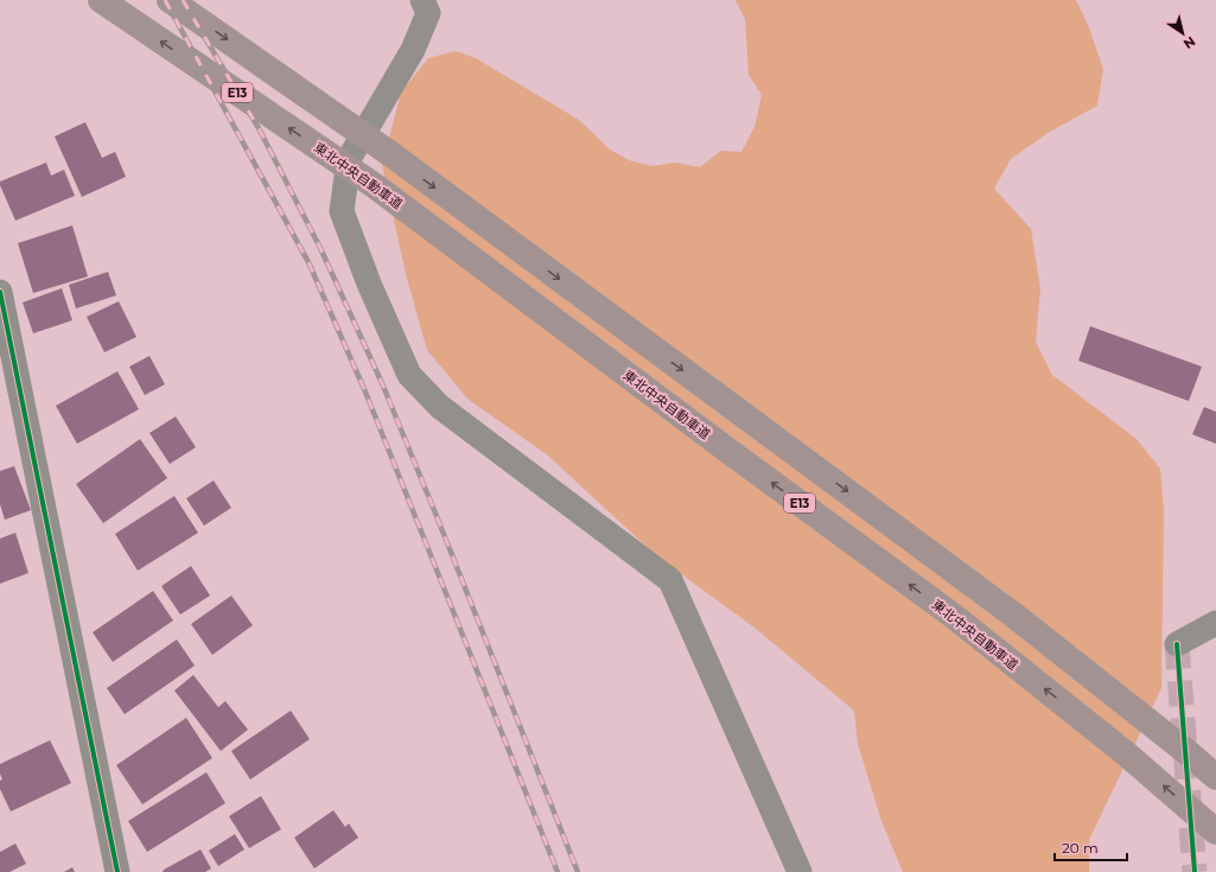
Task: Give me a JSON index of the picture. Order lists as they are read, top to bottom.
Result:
{
  "streets": {
    "highway": ["E13", "東北中央自動車道"]
  },
  "scale_bar": "20 m",
  "north": "bottom right"
}
